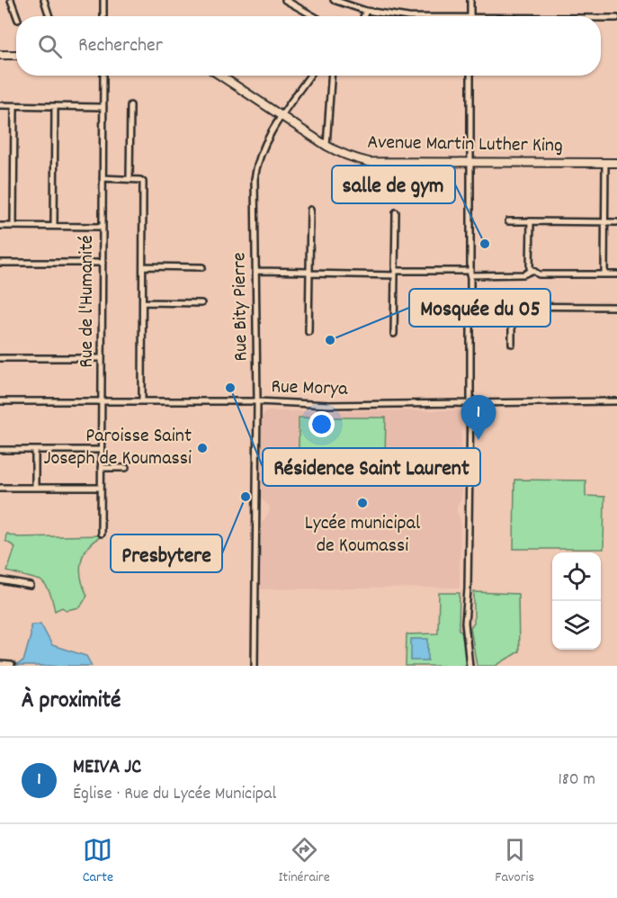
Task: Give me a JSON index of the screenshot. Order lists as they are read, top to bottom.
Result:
{
  "streets": {
    "street": [
      "Avenue Martin Luther King",
      "Rue de l'Humanité",
      "Rue Bity Pierre",
      "Rue Morya"
    ]
  },
  "crossings": [
    ["Avenue Martin Luther King", "Rue Bity Pierre"],
    ["Rue de l'Humanité", "Rue Morya"],
    ["Rue Bity Pierre", "Rue Morya"]
  ],
  "places": [
    "salle de gym",
    "Mosquée du 05",
    "Résidence Saint Laurent",
    "Paroisse Saint Joseph de Koumassi",
    "Presbytere",
    "Lycée municipal de Koumassi"
  ],
  "page": {
    "search": "Rechercher",
    "pins": "1",
    "heading": "À proximité",
    "list": [
      {
        "mark": "1",
        "name": "MEIVA JC",
        "note": "Église · Rue du Lycée Municipal",
        "value": "180 m"
      }
    ],
    "nav": ["Carte", "Itinéraire", "Favoris"]
  }
}
